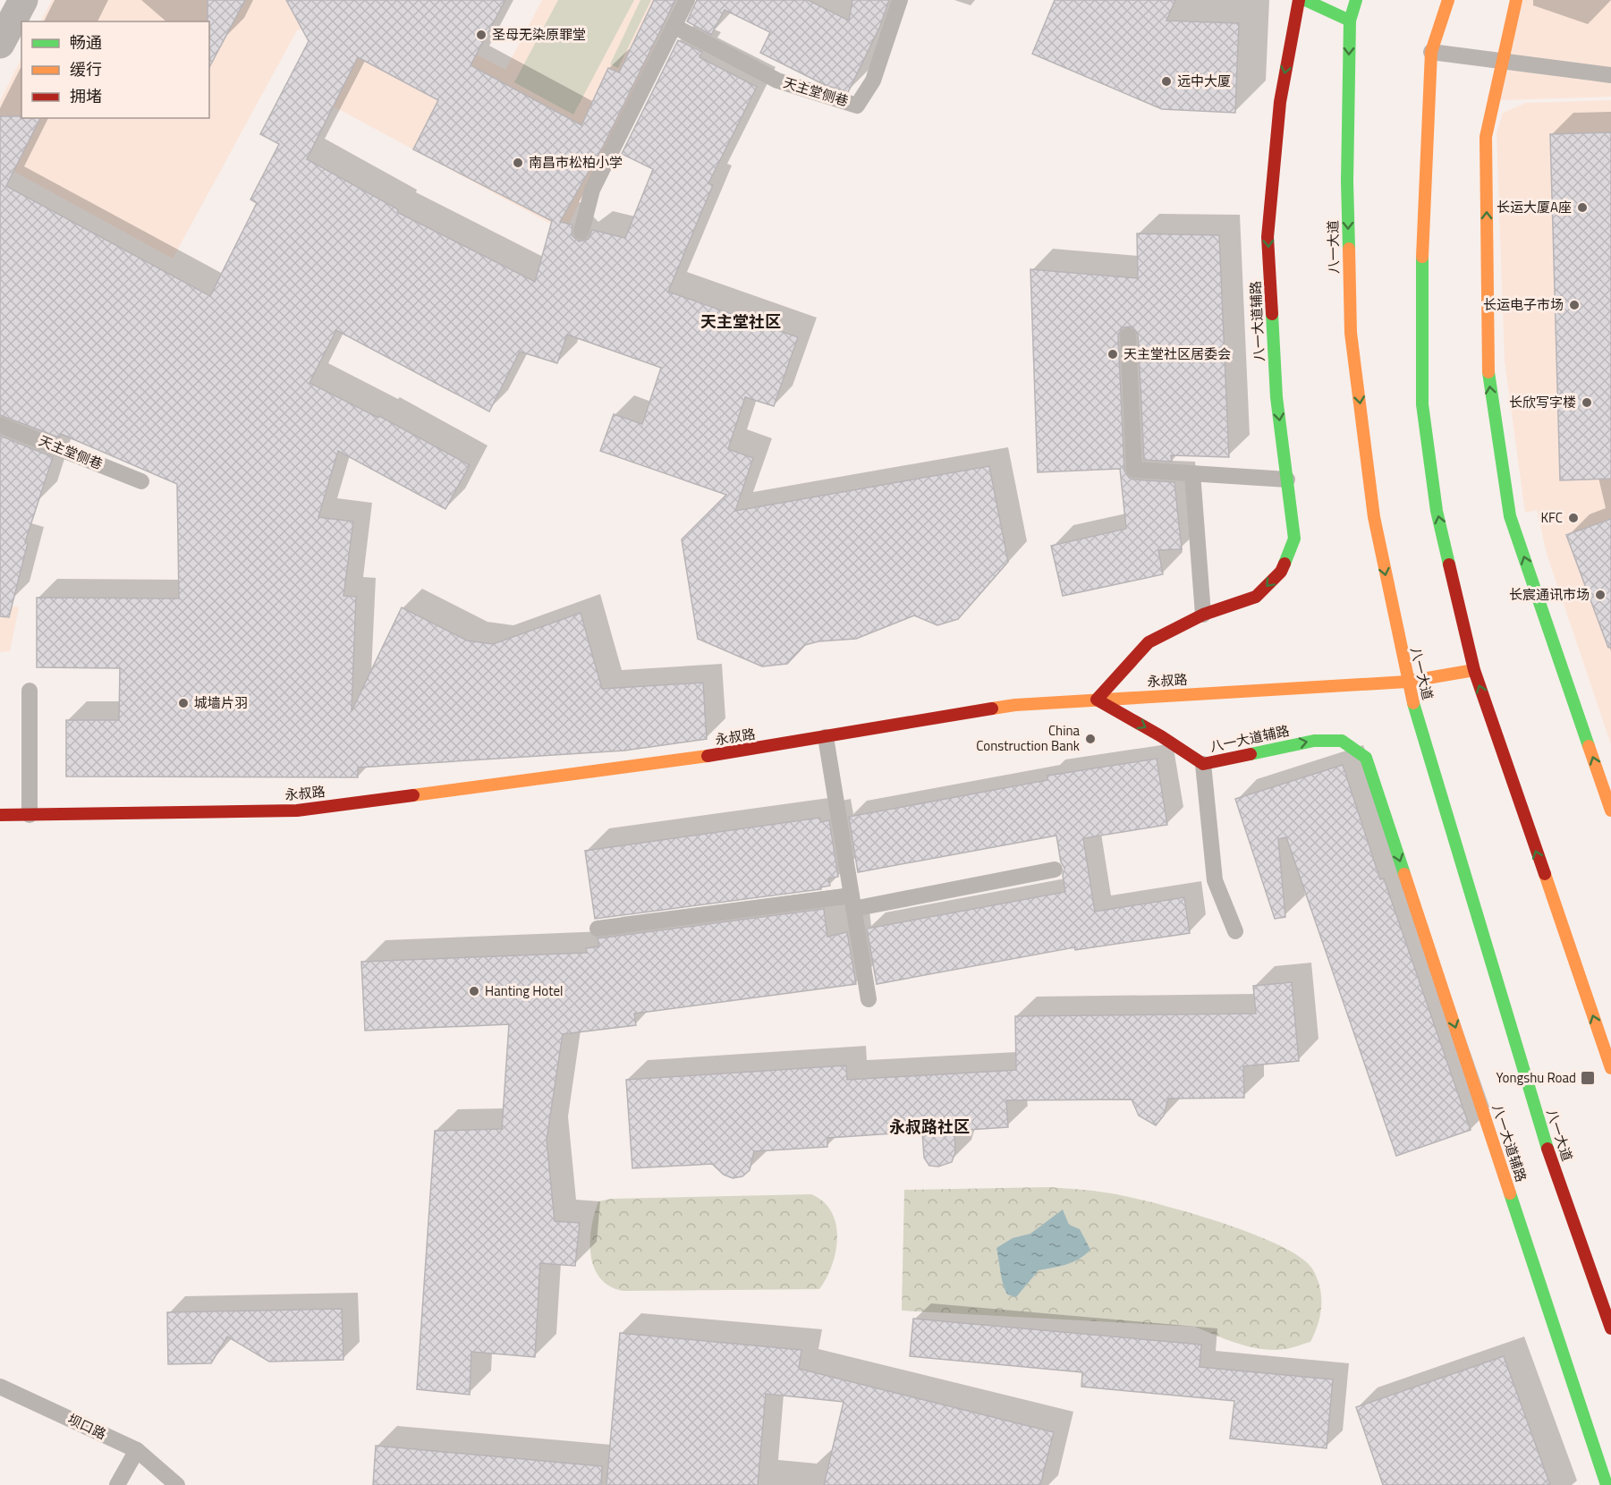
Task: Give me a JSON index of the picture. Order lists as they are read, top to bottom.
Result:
{
  "streets": {
    "main road": ["八一大道", "八一大道辅路", "永叔路"],
    "lane": ["天主堂侧巷", "坝口路"]
  },
  "crossings": [
    ["八一大道", "永叔路"],
    ["八一大道辅路", "永叔路"]
  ],
  "one_way": ["八一大道辅路"],
  "districts": ["天主堂社区", "永叔路社区"],
  "places": {
    "other": [
      "圣母无染原罪堂",
      "远中大厦",
      "南昌市松柏小学",
      "长运大厦A座",
      "长运电子市场",
      "天主堂社区居委会",
      "长欣写字楼",
      "KFC",
      "长宸通讯市场",
      "城墙片羽",
      "China Construction Bank",
      "Hanting Hotel"
    ],
    "transit": ["Yongshu Road"]
  },
  "legend": ["畅通", "缓行", "拥堵"]
}
